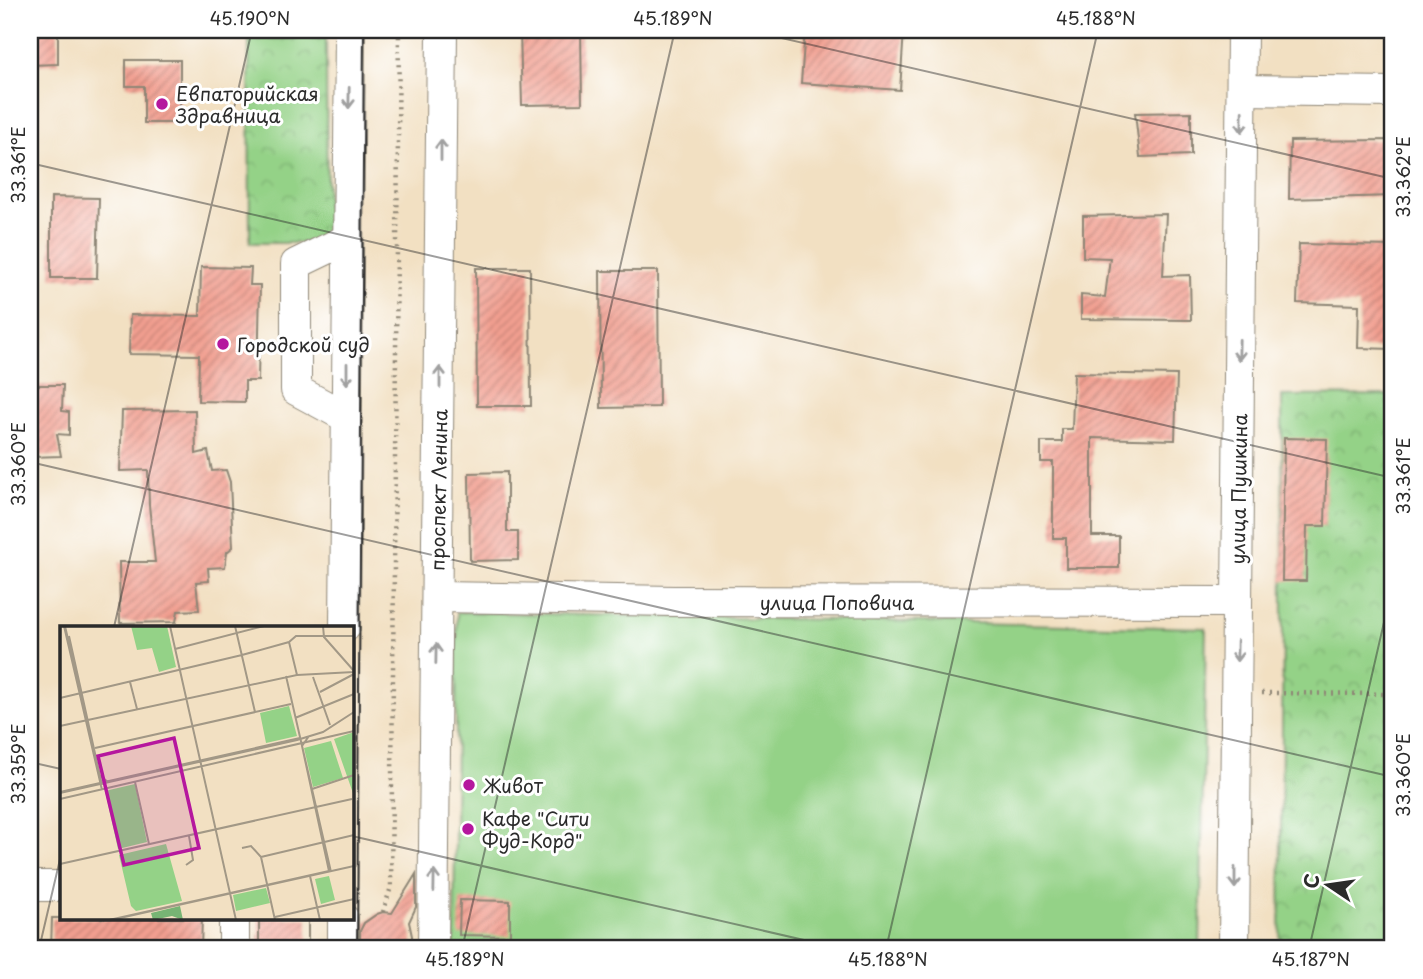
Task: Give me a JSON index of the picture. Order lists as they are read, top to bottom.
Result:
{
  "streets": {
    "street": ["улица Пушкина", "проспект Ленина", "улица Поповича"]
  },
  "crossings": [
    ["улица Пушкина", "улица Поповича"],
    ["проспект Ленина", "улица Поповича"]
  ],
  "one_way": ["улица Пушкина"],
  "places": [
    "Евпаторийская Здравница",
    "Городской суд",
    "Живот",
    "Кафе \"Сити Фуд-Корд\""
  ],
  "north": "left",
  "coordinates": [
    "45.190°N",
    "45.189°N",
    "45.188°N",
    "33.361°E",
    "33.362°E",
    "33.360°E",
    "33.359°E",
    "45.187°N"
  ]
}
